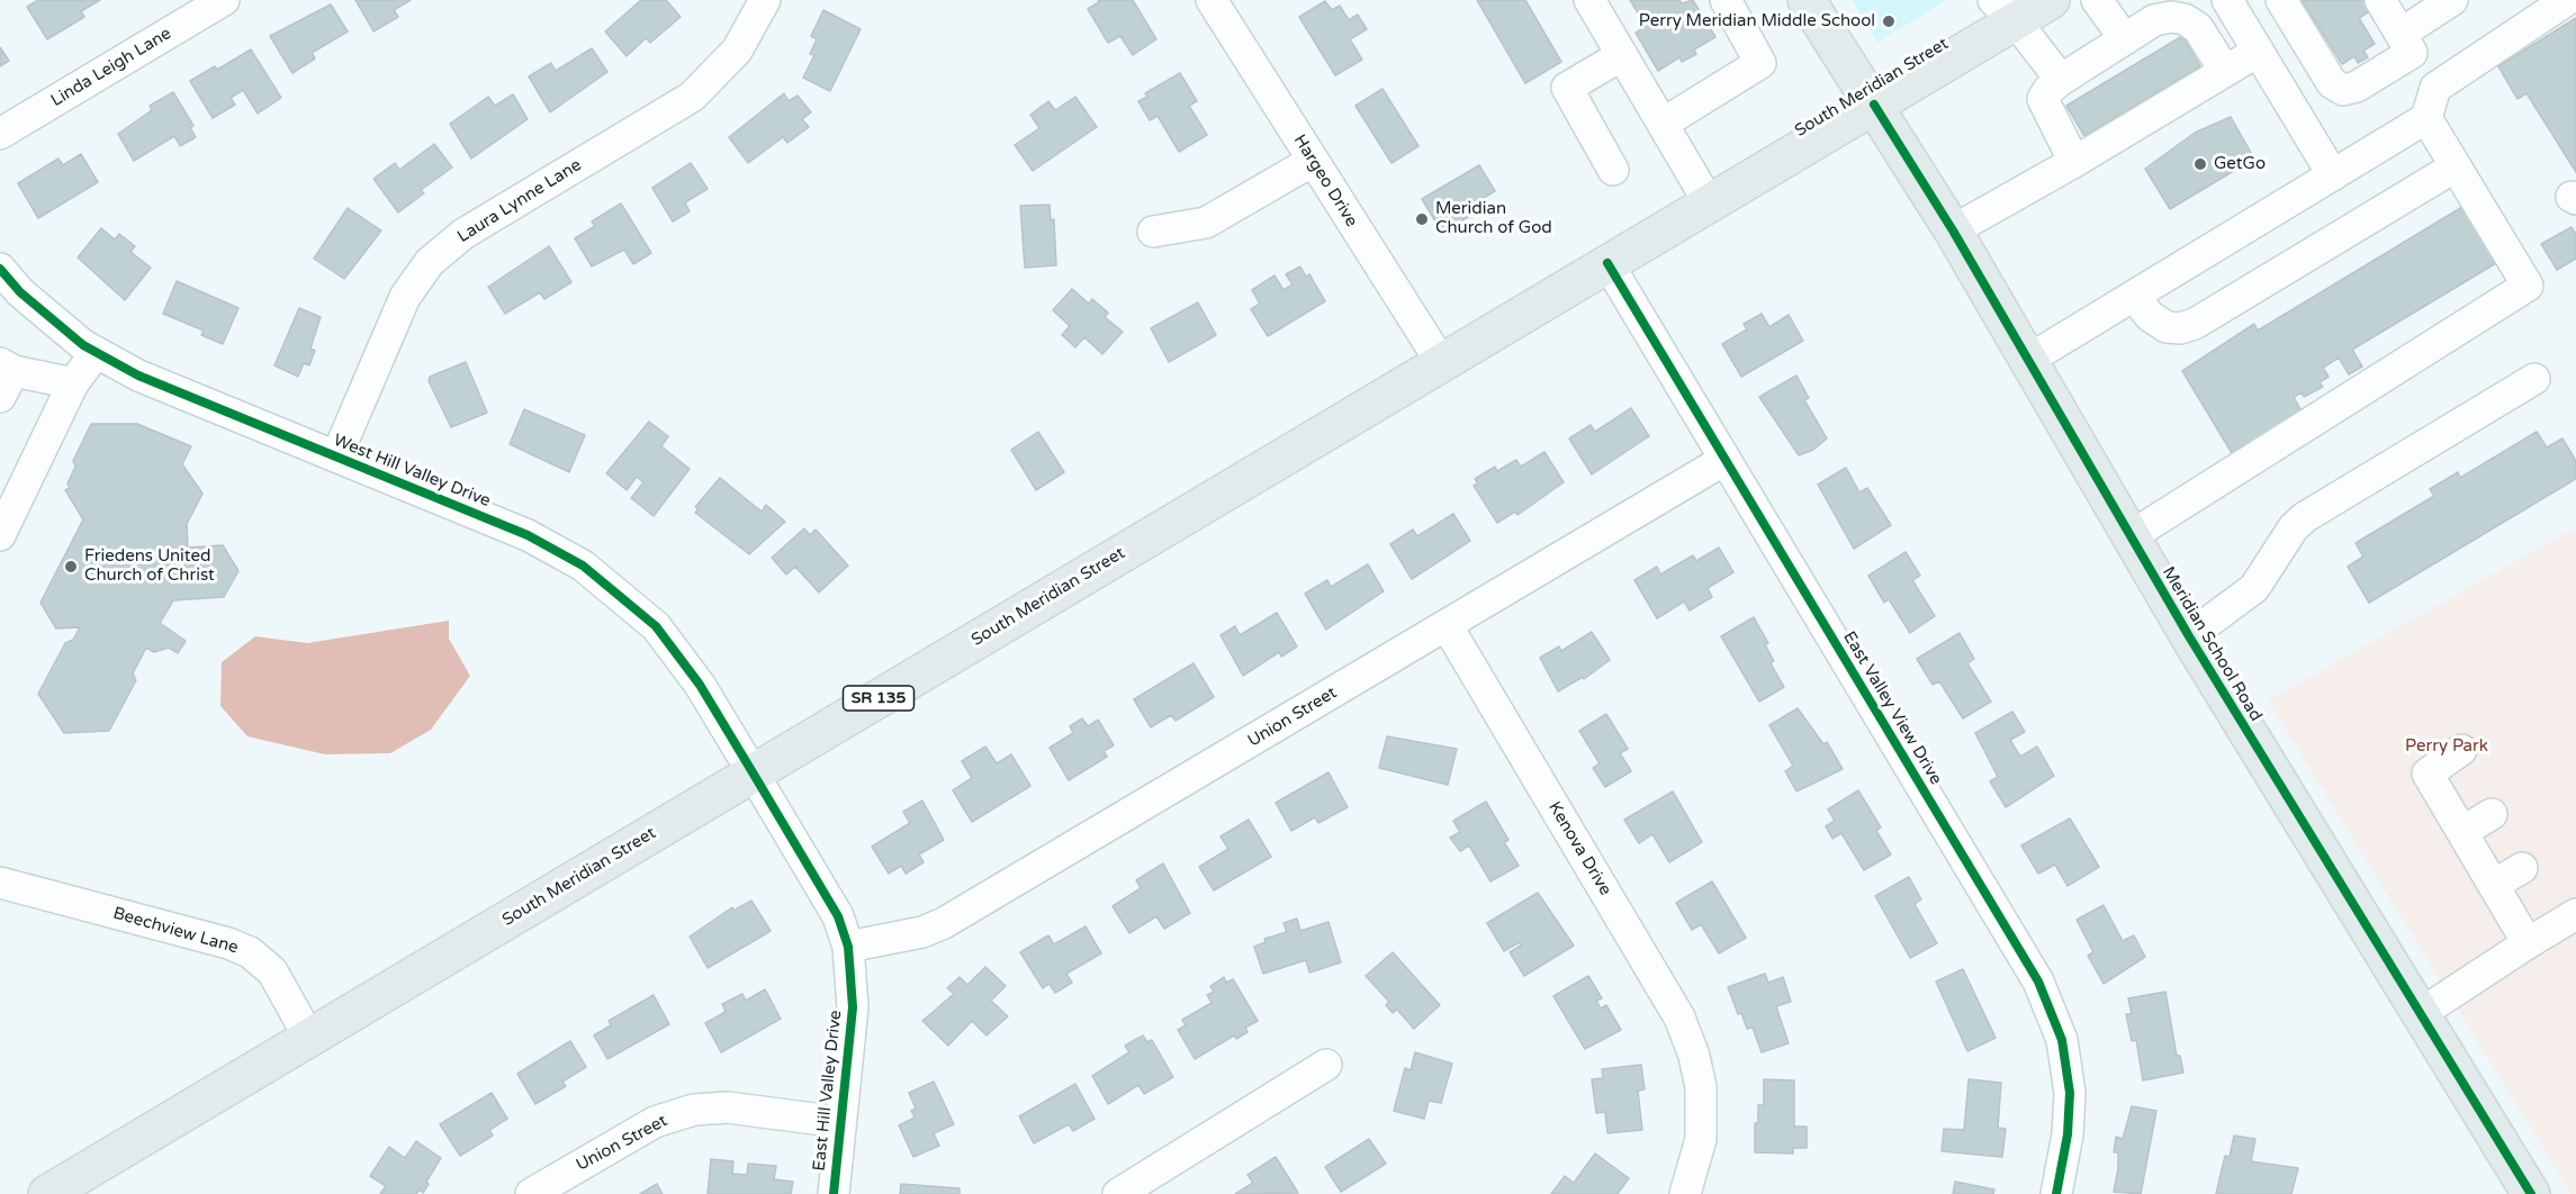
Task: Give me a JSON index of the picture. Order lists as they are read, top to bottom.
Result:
{
  "streets": {
    "main road": ["South Meridian Street", "Meridian School Road", "SR 135"],
    "street": [
      "Linda Leigh Lane",
      "Hargeo Drive",
      "Laura Lynne Lane",
      "West Hill Valley Drive",
      "East Valley View Drive",
      "Union Street",
      "Kenova Drive",
      "Beechview Lane",
      "East Hill Valley Drive"
    ]
  },
  "crossings": [
    ["South Meridian Street", "Hargeo Drive"],
    ["South Meridian Street", "West Hill Valley Drive"],
    ["South Meridian Street", "Meridian School Road"],
    ["South Meridian Street", "East Valley View Drive"],
    ["South Meridian Street", "Beechview Lane"],
    ["South Meridian Street", "East Hill Valley Drive"],
    ["Laura Lynne Lane", "West Hill Valley Drive"],
    ["West Hill Valley Drive", "East Hill Valley Drive"],
    ["East Valley View Drive", "Union Street"],
    ["Union Street", "Kenova Drive"],
    ["Union Street", "East Hill Valley Drive"]
  ],
  "parks": ["Perry Park"],
  "places": [
    "Perry Meridian Middle School",
    "GetGo",
    "Meridian Church of God",
    "Friedens United Church of Christ"
  ]
}
